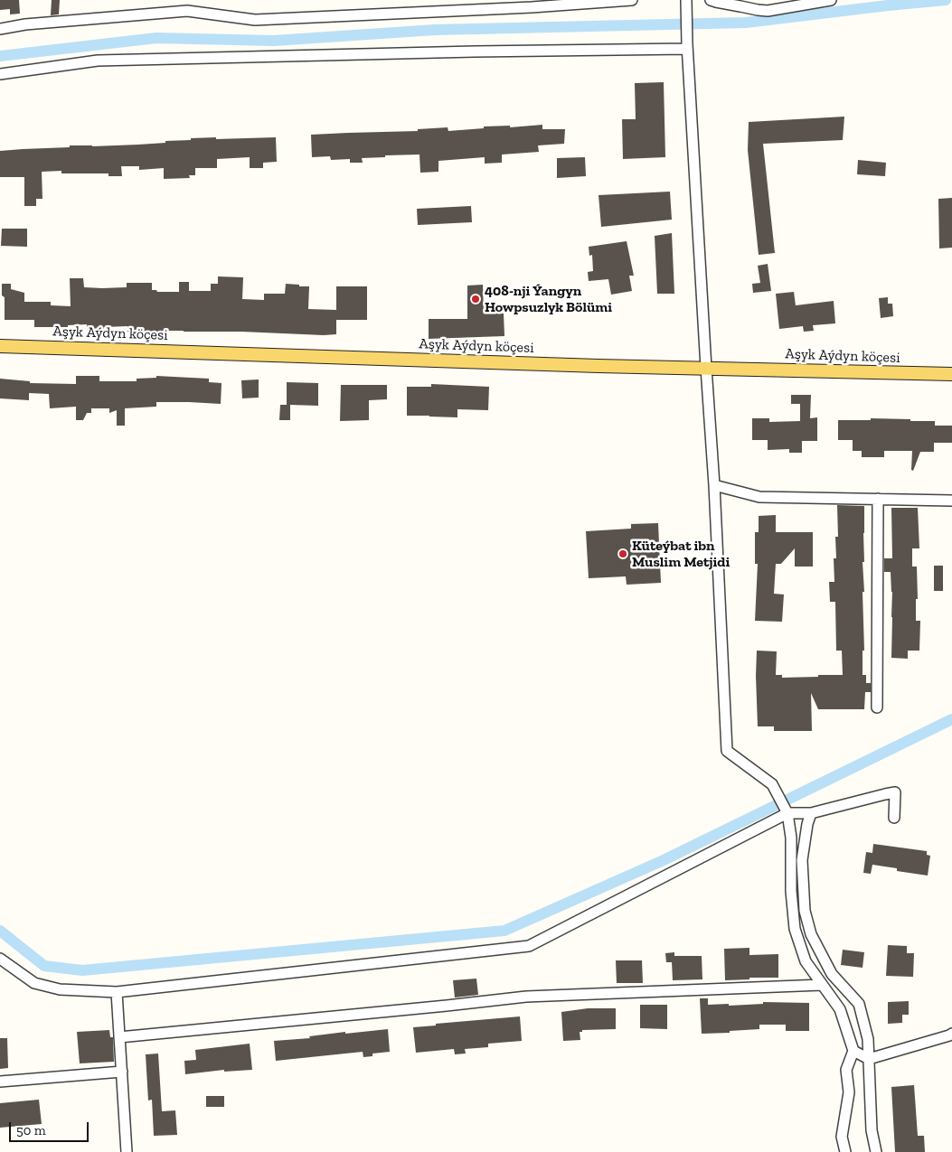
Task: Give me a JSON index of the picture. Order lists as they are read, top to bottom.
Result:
{
  "streets": {
    "main road": ["Aşyk Aýdyn köçesi"]
  },
  "places": ["408-nji Ýangyn Howpsuzlyk Bölümi", "Küteýbat ibn Muslim Metjidi"],
  "scale_bar": "50 m"
}
